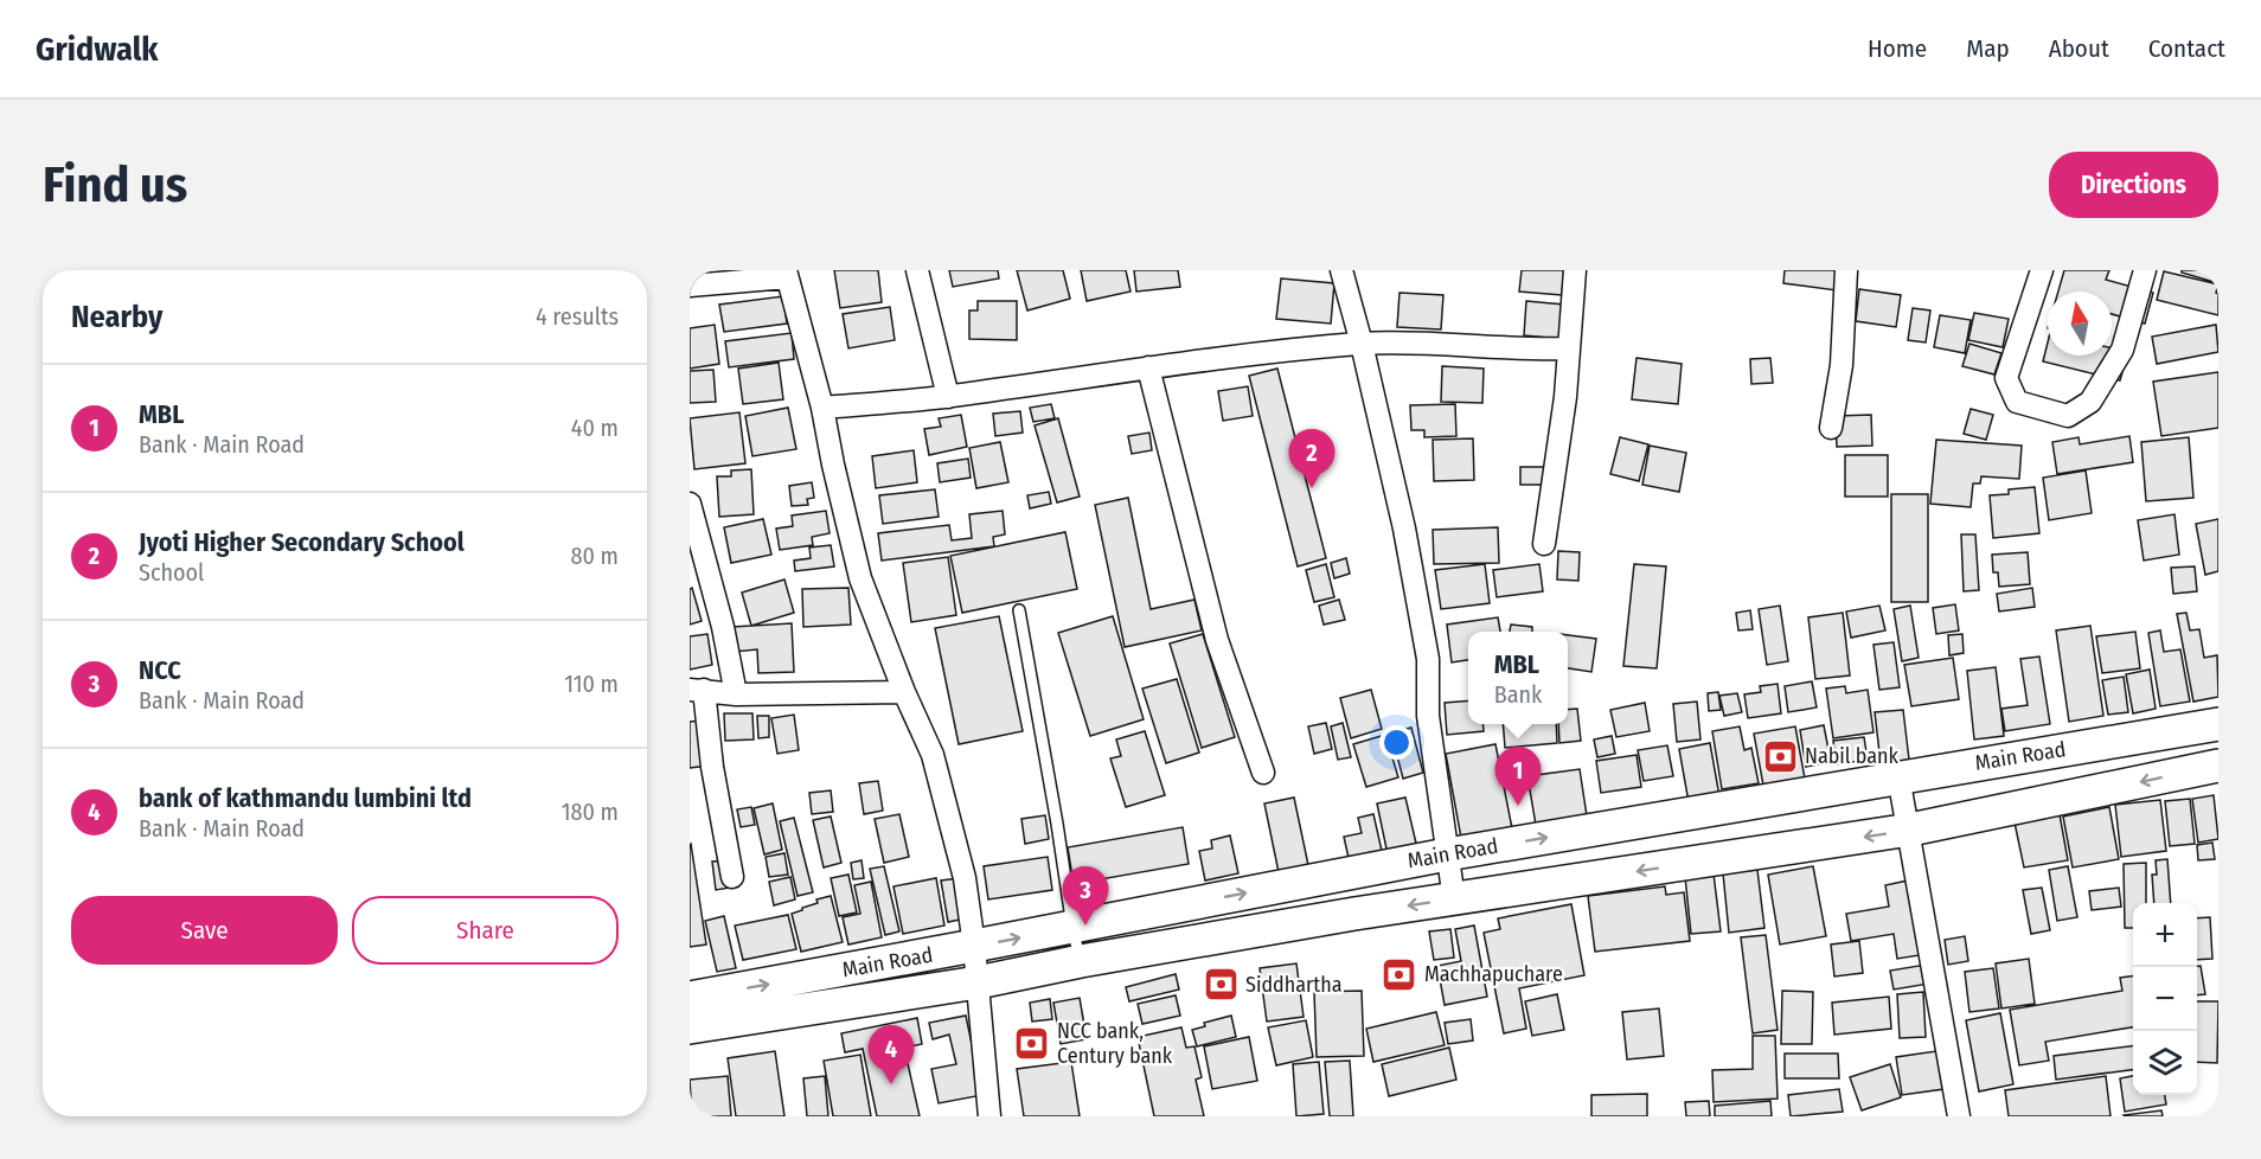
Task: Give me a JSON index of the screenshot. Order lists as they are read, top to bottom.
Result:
{
  "streets": {
    "main road": ["Main Road"]
  },
  "places": {
    "bank": [
      "Nabil bank",
      "Machhapuchare",
      "Siddhartha",
      "NCC bank, Century bank"
    ]
  },
  "north": "top",
  "page": {
    "header": "Gridwalk",
    "nav": [
      "Home",
      "Map",
      "About",
      "Contact"
    ],
    "buttons": [
      "Directions",
      ["Save", "Share"]
    ],
    "title": "Find us",
    "heading": ["Nearby", "4 results"],
    "list": [
      {
        "mark": "1",
        "name": "MBL",
        "note": "Bank · Main Road",
        "value": "40 m"
      },
      {
        "mark": "2",
        "name": "Jyoti Higher Secondary School",
        "note": "School",
        "value": "80 m"
      },
      {
        "mark": "3",
        "name": "NCC",
        "note": "Bank · Main Road",
        "value": "110 m"
      },
      {
        "mark": "4",
        "name": "bank of kathmandu lumbini ltd",
        "note": "Bank · Main Road",
        "value": "180 m"
      }
    ],
    "pins": [
      "2",
      "1",
      "3",
      "4"
    ],
    "popup": ["MBL", "Bank"],
    "map_buttons": ["+", "−"]
  }
}
